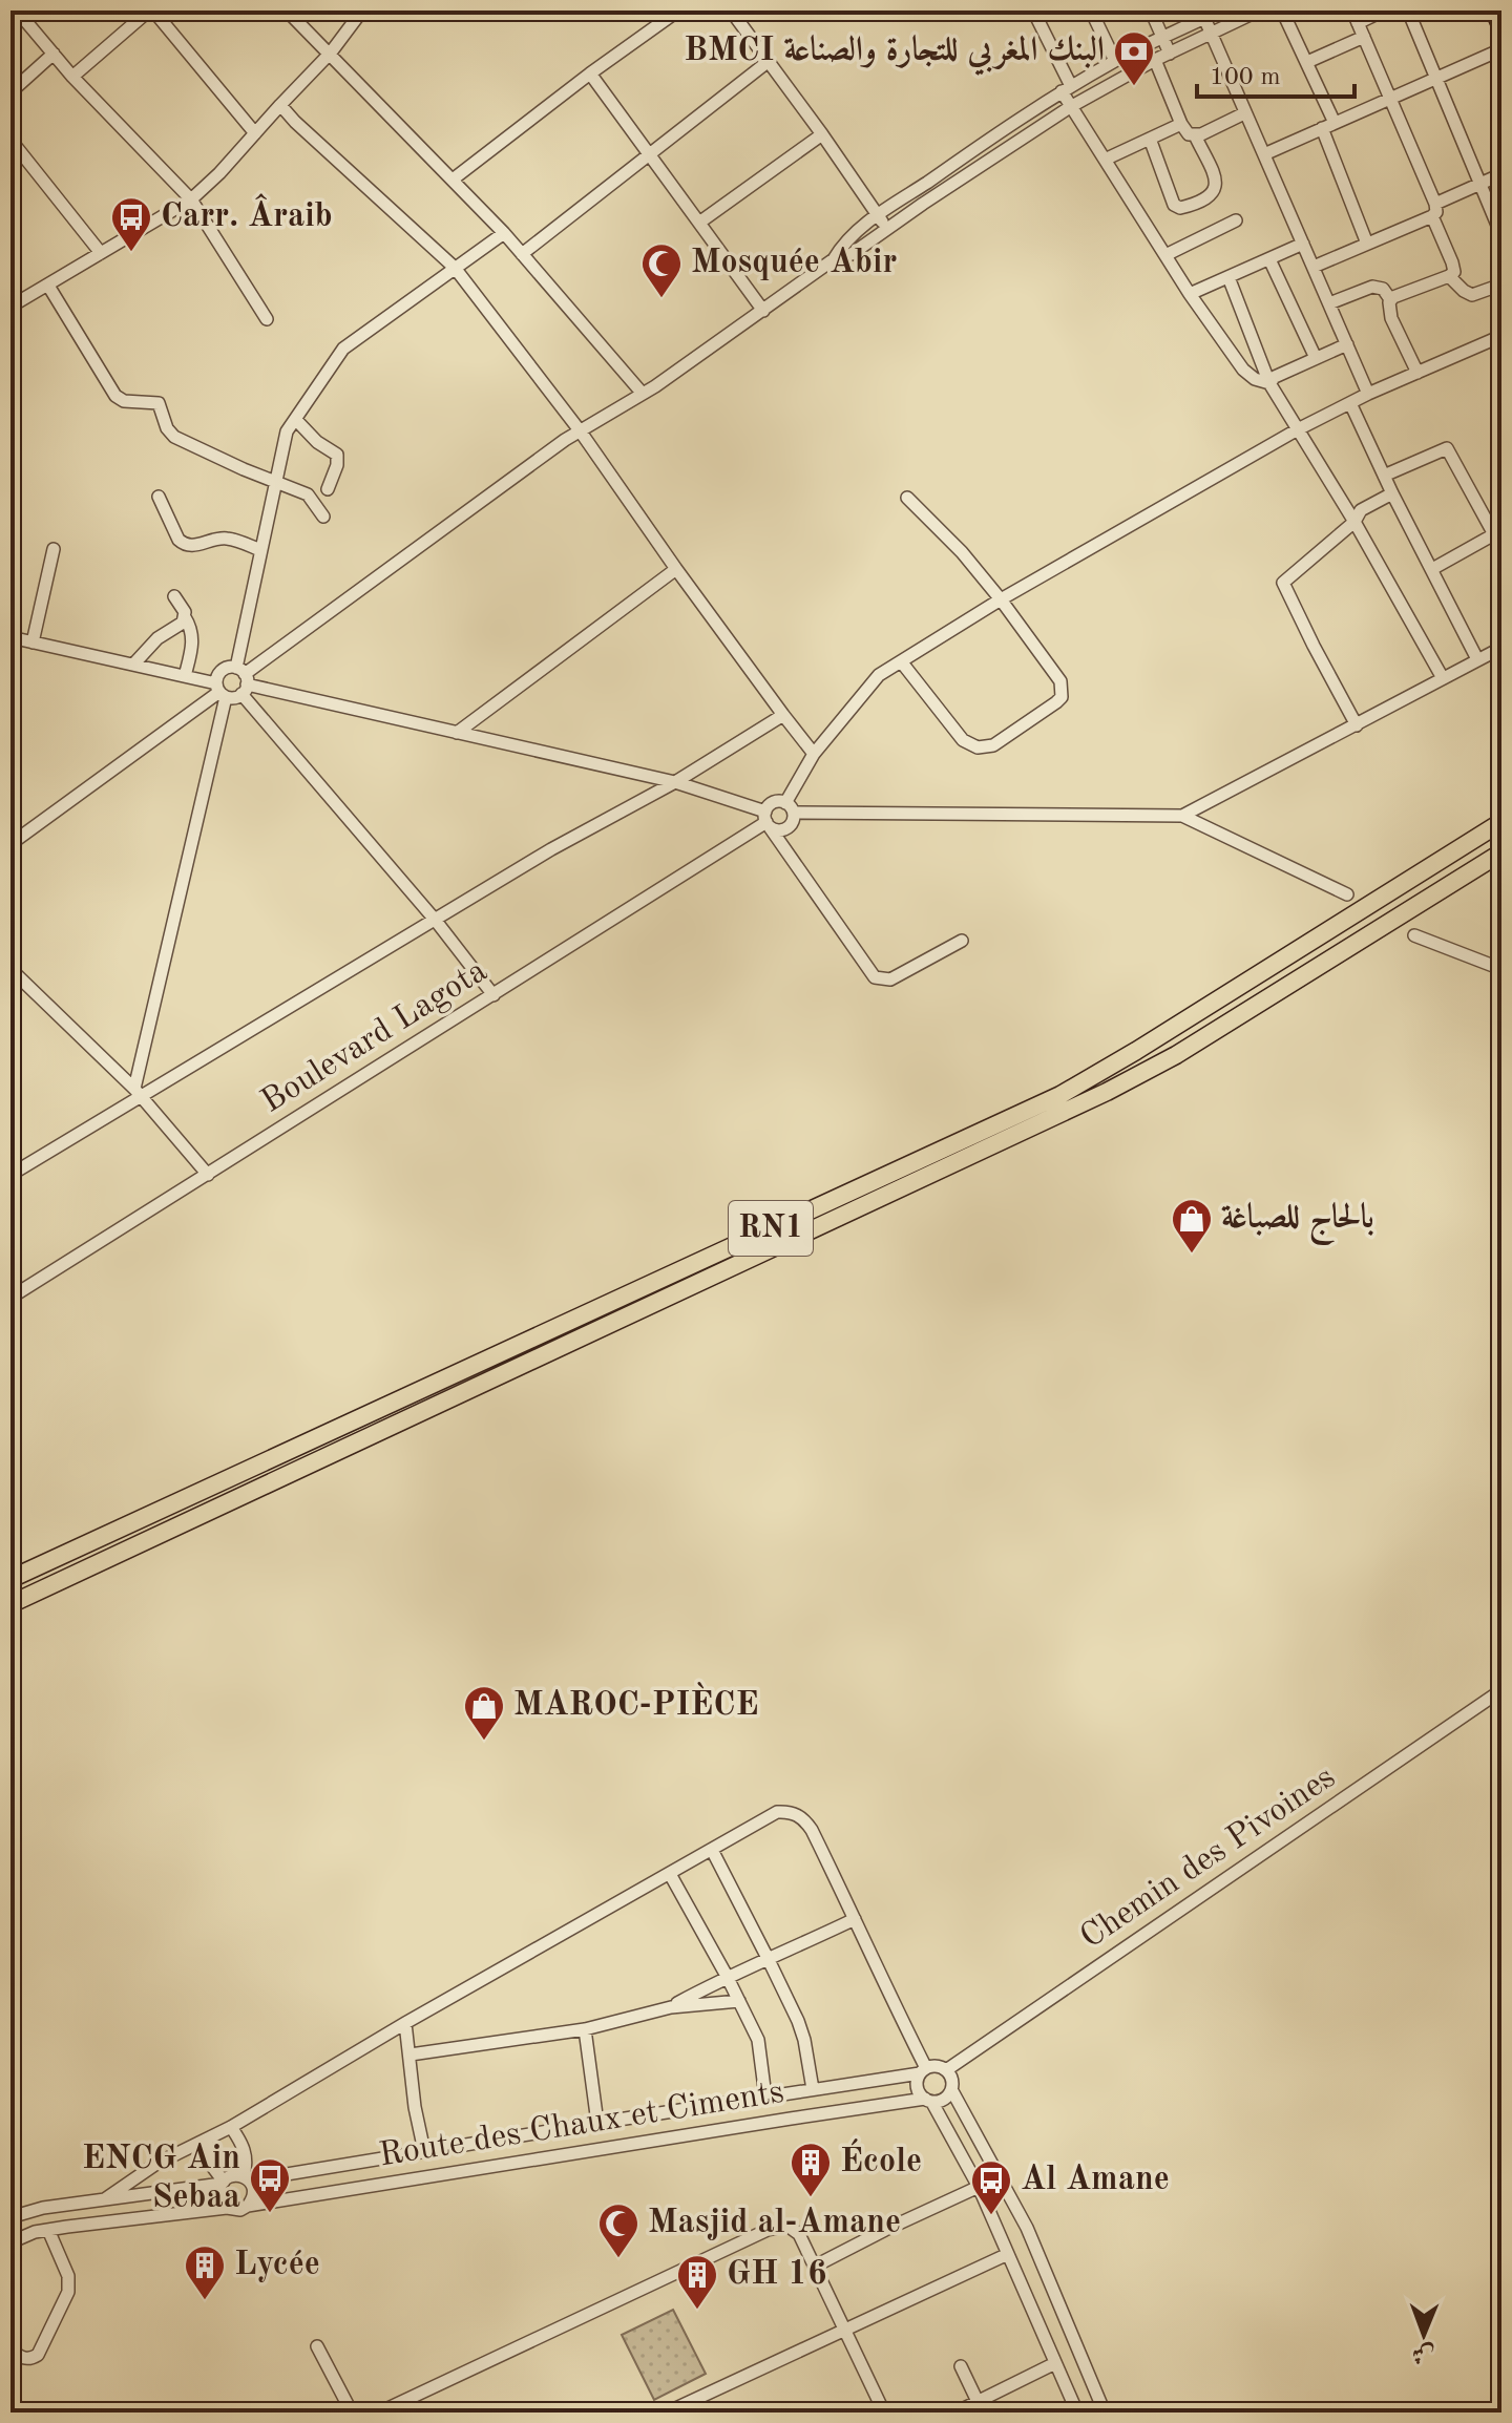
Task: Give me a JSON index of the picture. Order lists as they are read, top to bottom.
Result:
{
  "streets": {
    "highway": ["RN1"],
    "street": ["Boulevard Lagota", "Chemin des Pivoines", "Route des Chaux et Ciments"]
  },
  "crossings": [
    ["Chemin des Pivoines", "Route des Chaux et Ciments"]
  ],
  "places": {
    "bank": ["BMCI البنك المغربي للتجارة والصناعة"],
    "bus stop": ["Carr. Âraib", "ENCG Ain Sebaa", "Al Amane"],
    "mosque": ["Mosquée Abir", "Masjid al-Amane"],
    "shop": ["بالحاج للصباغة", "MAROC-PIÈCE"],
    "building": ["École", "Lycée", "GH 16"]
  },
  "scale_bar": "100 m",
  "north": "bottom"
}
